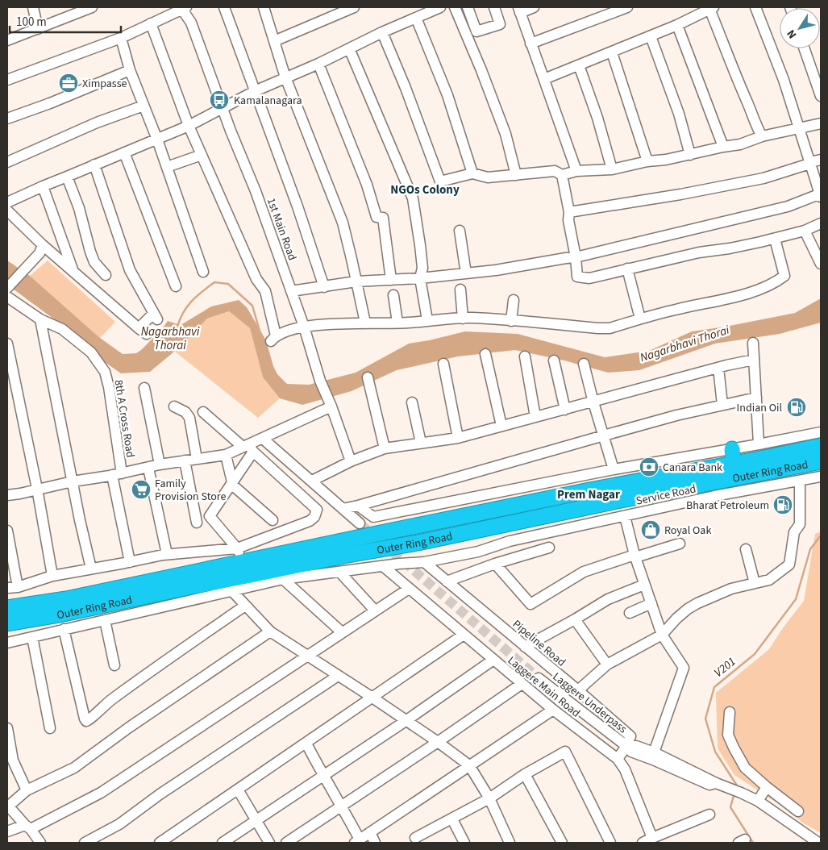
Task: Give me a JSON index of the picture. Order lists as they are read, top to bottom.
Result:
{
  "streets": {
    "highway": ["Outer Ring Road"],
    "street": [
      "1st Main Road",
      "8th A Cross Road",
      "Service Road",
      "Pipeline Road",
      "Laggere Main Road",
      "Laggere Underpass"
    ]
  },
  "crossings": [
    ["Outer Ring Road", "Service Road"],
    ["Service Road", "Pipeline Road"],
    ["Service Road", "Laggere Main Road"],
    ["Pipeline Road", "Laggere Underpass"]
  ],
  "districts": ["NGOs Colony", "Prem Nagar"],
  "water": ["Nagarbhavi Thorai", "V201"],
  "places": {
    "office": ["Ximpasse"],
    "bus stop": ["Kamalanagara"],
    "fuel station": ["Indian Oil", "Bharat Petroleum"],
    "bank": ["Canara Bank"],
    "supermarket": ["Family Provision Store"],
    "shop": ["Royal Oak"]
  },
  "scale_bar": "100 m",
  "north": "bottom left"
}
